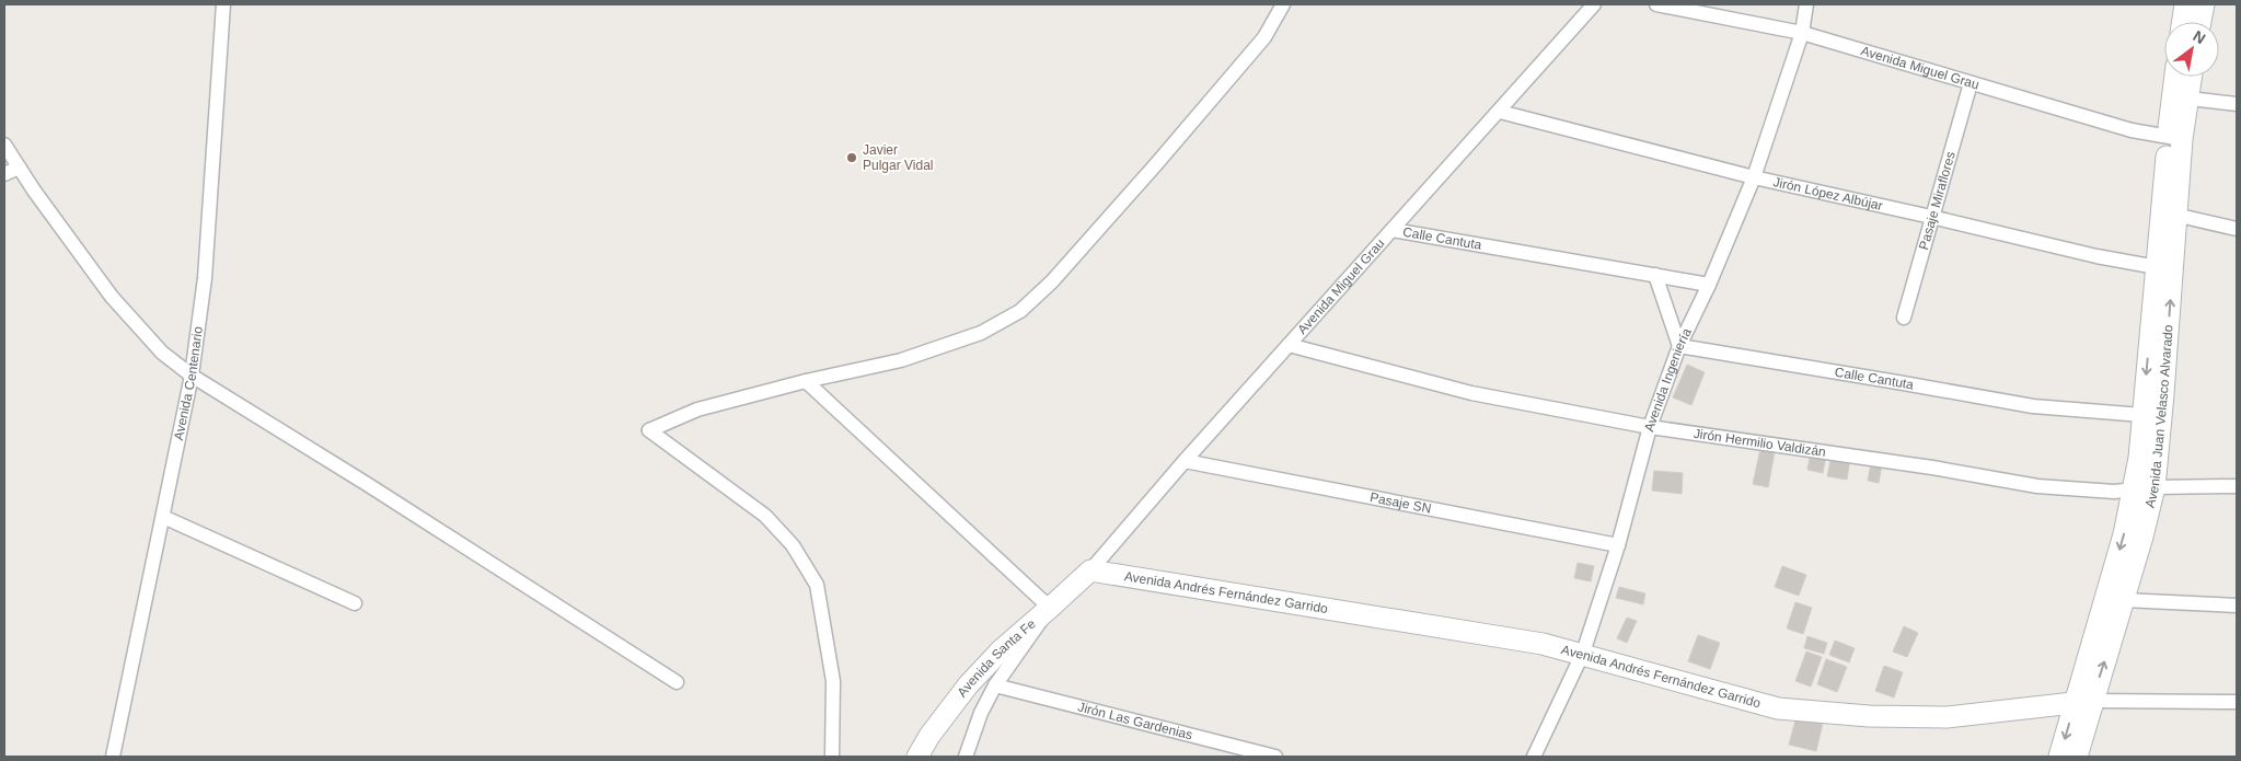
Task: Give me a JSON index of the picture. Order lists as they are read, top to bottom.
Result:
{
  "streets": {
    "street": [
      "Avenida Miguel Grau",
      "Jirón López Albújar",
      "Pasaje Miraflores",
      "Calle Cantuta",
      "Avenida Ingeniería",
      "Avenida Centenario",
      "Avenida Juan Velasco Alvarado",
      "Jirón Hermilio Valdizán",
      "Pasaje SN",
      "Avenida Andrés Fernández Garrido",
      "Avenida Santa Fe",
      "Jirón Las Gardenias"
    ]
  },
  "crossings": [
    ["Avenida Miguel Grau", "Jirón López Albújar"],
    ["Avenida Miguel Grau", "Pasaje Miraflores"],
    ["Avenida Miguel Grau", "Calle Cantuta"],
    ["Avenida Miguel Grau", "Avenida Ingeniería"],
    ["Avenida Miguel Grau", "Avenida Juan Velasco Alvarado"],
    ["Avenida Miguel Grau", "Jirón Hermilio Valdizán"],
    ["Avenida Miguel Grau", "Pasaje SN"],
    ["Avenida Miguel Grau", "Avenida Andrés Fernández Garrido"],
    ["Avenida Miguel Grau", "Avenida Santa Fe"],
    ["Jirón López Albújar", "Pasaje Miraflores"],
    ["Jirón López Albújar", "Avenida Ingeniería"],
    ["Jirón López Albújar", "Avenida Juan Velasco Alvarado"],
    ["Calle Cantuta", "Avenida Ingeniería"],
    ["Calle Cantuta", "Avenida Juan Velasco Alvarado"],
    ["Avenida Ingeniería", "Jirón Hermilio Valdizán"],
    ["Avenida Ingeniería", "Pasaje SN"],
    ["Avenida Ingeniería", "Avenida Andrés Fernández Garrido"],
    ["Avenida Juan Velasco Alvarado", "Jirón Hermilio Valdizán"],
    ["Avenida Juan Velasco Alvarado", "Avenida Andrés Fernández Garrido"],
    ["Avenida Andrés Fernández Garrido", "Avenida Santa Fe"]
  ],
  "places": ["Javier Pulgar Vidal"],
  "north": "top right"
}
